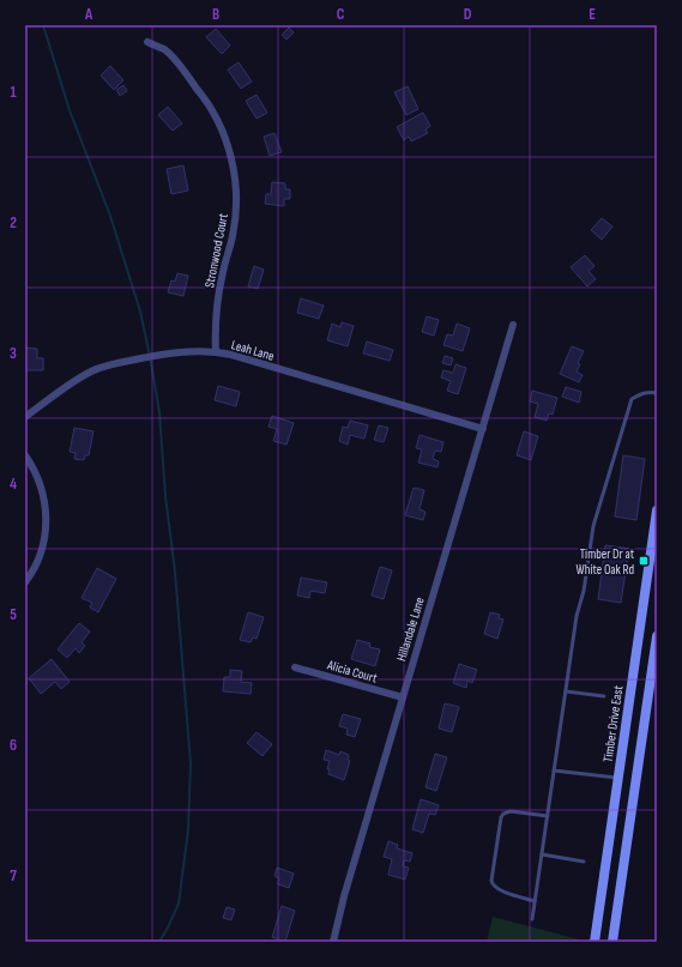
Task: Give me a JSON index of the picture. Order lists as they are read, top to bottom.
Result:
{
  "streets": {
    "main road": ["Timber Drive East"],
    "street": [
      "Stronwood Court",
      "Leah Lane",
      "Hillandale Lane",
      "Alicia Court"
    ]
  },
  "crossings": [
    ["Stronwood Court", "Leah Lane"],
    ["Leah Lane", "Hillandale Lane"],
    ["Hillandale Lane", "Alicia Court"]
  ],
  "places": {
    "transit": ["Timber Dr at White Oak Rd"]
  },
  "grid": {
    "columns": [
      "A",
      "B",
      "C",
      "D",
      "E"
    ],
    "rows": [
      "1",
      "2",
      "3",
      "4",
      "5",
      "6",
      "7"
    ]
  }
}
